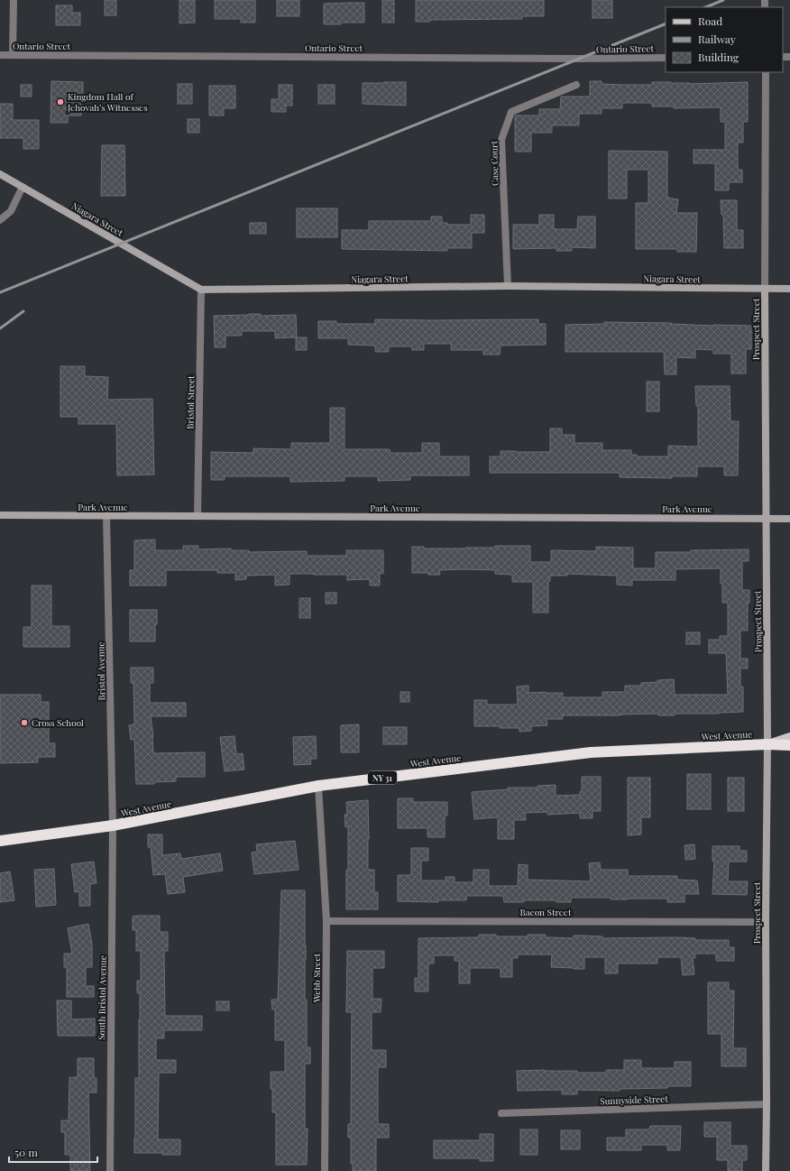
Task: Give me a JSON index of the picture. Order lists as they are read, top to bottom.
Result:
{
  "streets": {
    "highway": ["West Avenue", "NY 31"],
    "street": [
      "Ontario Street",
      "Case Court",
      "Niagara Street",
      "Prospect Street",
      "Bristol Street",
      "Park Avenue",
      "Bristol Avenue",
      "Bacon Street",
      "Webb Street",
      "South Bristol Avenue",
      "Sunnyside Street"
    ]
  },
  "crossings": [
    ["Case Court", "Niagara Street"],
    ["Niagara Street", "Prospect Street"],
    ["Niagara Street", "Bristol Street"],
    ["Prospect Street", "Park Avenue"],
    ["Prospect Street", "West Avenue"],
    ["Prospect Street", "NY 31"],
    ["Prospect Street", "Bacon Street"],
    ["Prospect Street", "Sunnyside Street"],
    ["Bristol Street", "Park Avenue"],
    ["Park Avenue", "Bristol Avenue"],
    ["Bristol Avenue", "West Avenue"],
    ["Bristol Avenue", "South Bristol Avenue"],
    ["West Avenue", "NY 31"],
    ["West Avenue", "Webb Street"],
    ["West Avenue", "South Bristol Avenue"],
    ["Bacon Street", "Webb Street"]
  ],
  "places": ["Kingdom Hall of Jehovah’s Witnesses", "Cross School"],
  "legend": ["Road", "Railway", "Building"],
  "scale_bar": "50 m"
}
